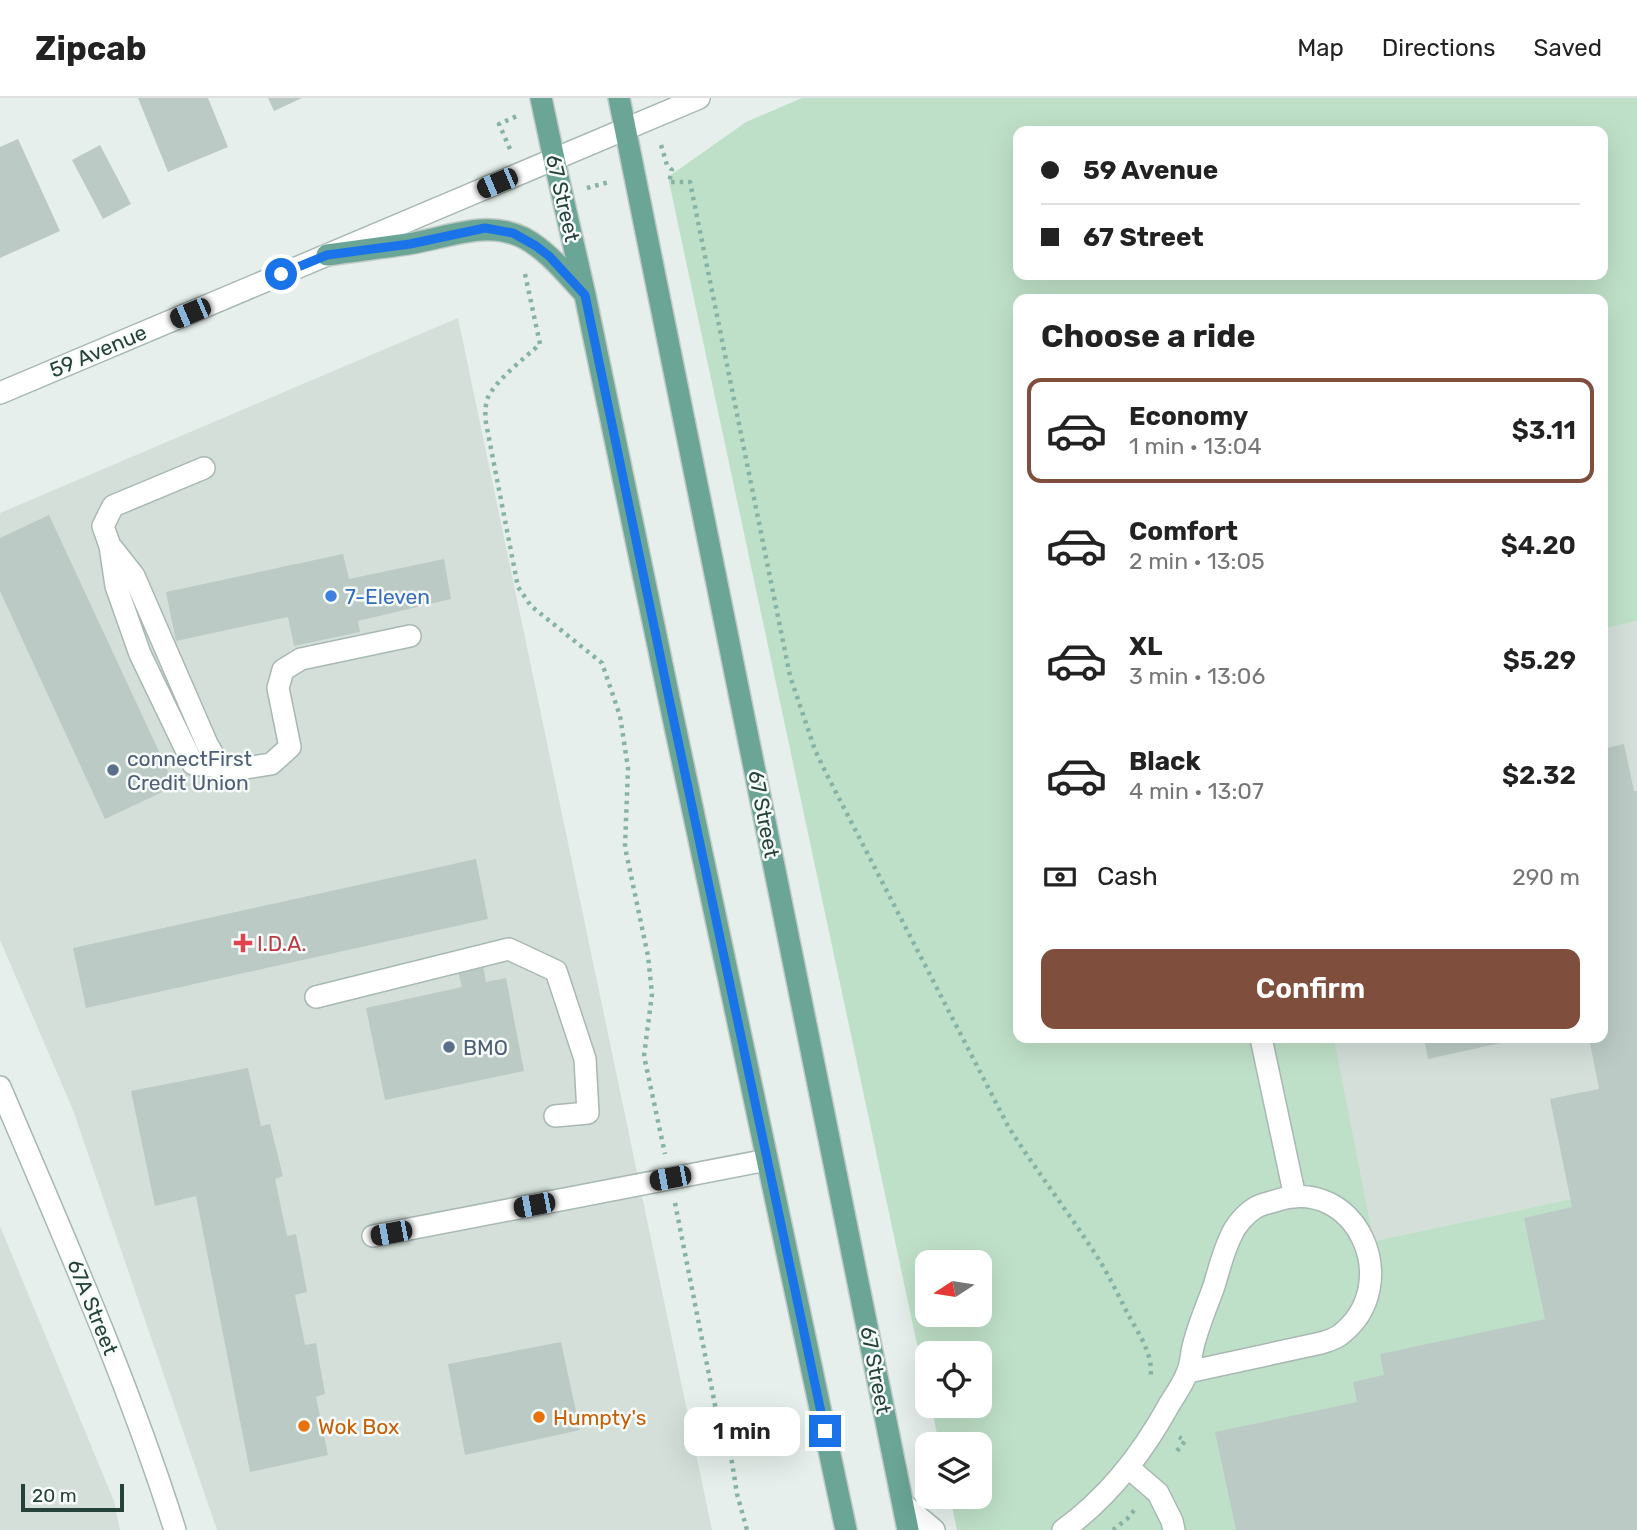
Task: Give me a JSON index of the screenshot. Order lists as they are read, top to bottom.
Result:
{
  "streets": {
    "main road": ["67 Street"],
    "street": ["59 Avenue", "67A Street"]
  },
  "crossings": [
    ["67 Street", "59 Avenue"]
  ],
  "places": {
    "other": [
      "7-Eleven",
      "connectFirst Credit Union",
      "BMO",
      "Humpty's",
      "Wok Box"
    ],
    "health": ["I.D.A."]
  },
  "scale_bar": "20 m",
  "north": "left",
  "page": {
    "header": "Zipcab",
    "nav": ["Map", "Directions", "Saved"],
    "banner": ["59 Avenue", "67 Street"],
    "heading": "Choose a ride",
    "list": [
      {
        "name": "Economy",
        "note": "1 min · 13:04",
        "value": "$3.11"
      },
      {
        "name": "Comfort",
        "note": "2 min · 13:05",
        "value": "$4.20"
      },
      {
        "name": "XL",
        "note": "3 min · 13:06",
        "value": "$5.29"
      },
      {
        "name": "Black",
        "note": "4 min · 13:07",
        "value": "$2.32"
      }
    ],
    "pay": ["Cash", "290 m"],
    "buttons": "Confirm",
    "bubble": "1 min",
    "scale": "20 m"
  }
}
